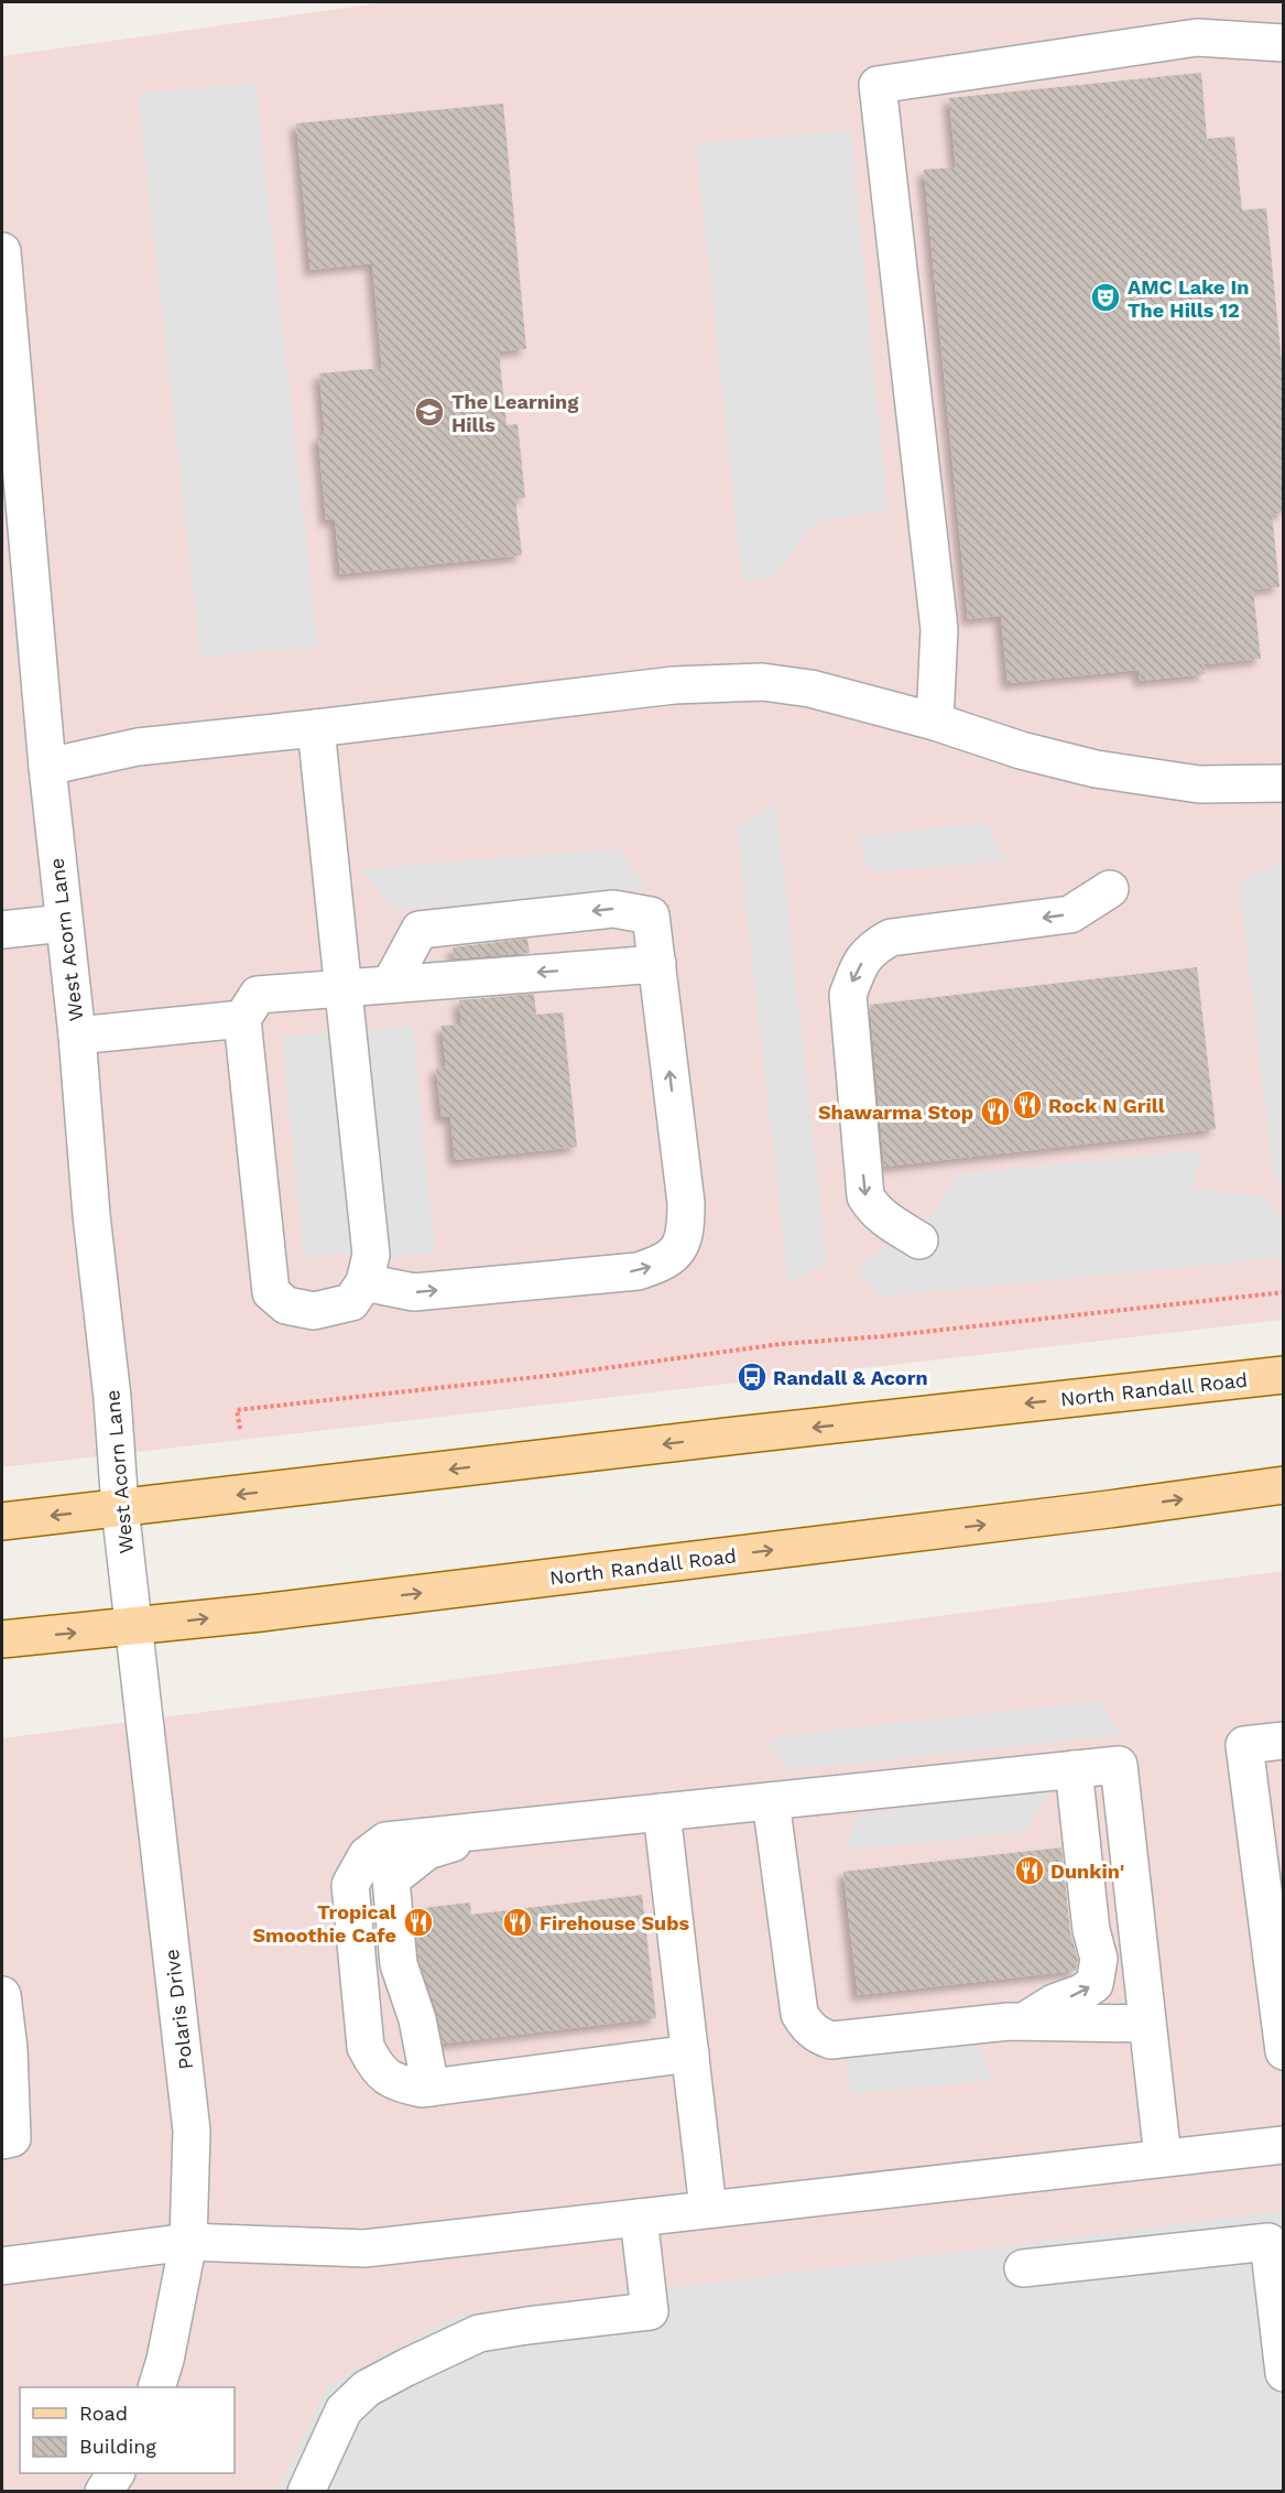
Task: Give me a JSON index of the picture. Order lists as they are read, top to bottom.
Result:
{
  "streets": {
    "main road": ["North Randall Road"],
    "street": ["West Acorn Lane", "Polaris Drive"]
  },
  "crossings": [
    ["West Acorn Lane", "North Randall Road"],
    ["West Acorn Lane", "Polaris Drive"],
    ["North Randall Road", "Polaris Drive"]
  ],
  "places": {
    "theatre": ["AMC Lake In The Hills 12"],
    "school or university": ["The Learning Hills"],
    "restaurant": [
      "Rock N Grill",
      "Shawarma Stop",
      "Dunkin'",
      "Tropical Smoothie Cafe",
      "Firehouse Subs"
    ],
    "bus stop": ["Randall & Acorn"]
  },
  "legend": ["Road", "Building"]
}
